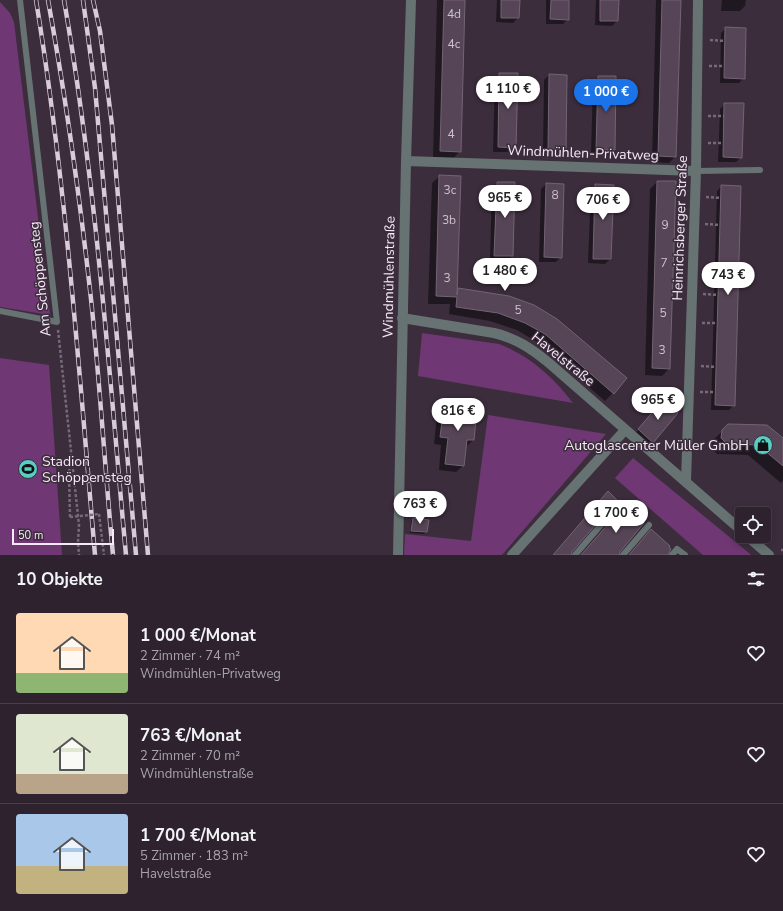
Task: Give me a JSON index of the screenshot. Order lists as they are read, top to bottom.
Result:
{
  "streets": {
    "street": [
      "Windmühlen-Privatweg",
      "Heinrichsberger Straße",
      "Windmühlenstraße",
      "Havelstraße"
    ],
    "lane": ["Am Schöppensteg"]
  },
  "crossings": [
    ["Windmühlen-Privatweg", "Heinrichsberger Straße"],
    ["Windmühlen-Privatweg", "Windmühlenstraße"],
    ["Heinrichsberger Straße", "Havelstraße"],
    ["Windmühlenstraße", "Havelstraße"]
  ],
  "places": {
    "shop": ["Autoglascenter Müller GmbH"],
    "sports": ["Stadion Schöppensteg"]
  },
  "house_numbers": [
    "4d",
    "4c",
    "4",
    "3c",
    "8",
    "3b",
    "9",
    "7",
    "3",
    "5",
    "5",
    "3"
  ],
  "scale_bar": "50 m",
  "page": {
    "price": [
      "1 110 €",
      "1 000 €",
      "965 €",
      "706 €",
      "1 480 €",
      "743 €",
      "965 €",
      "816 €",
      "763 €",
      "1 700 €"
    ],
    "scale": "50 m",
    "heading": "10 Objekte",
    "list": [
      {
        "name": "1 000 €/Monat",
        "note": "2 Zimmer · 74 m² · Windmühlen-Privatweg"
      },
      {
        "name": "763 €/Monat",
        "note": "2 Zimmer · 70 m² · Windmühlenstraße"
      },
      {
        "name": "1 700 €/Monat",
        "note": "5 Zimmer · 183 m² · Havelstraße"
      }
    ]
  }
}
